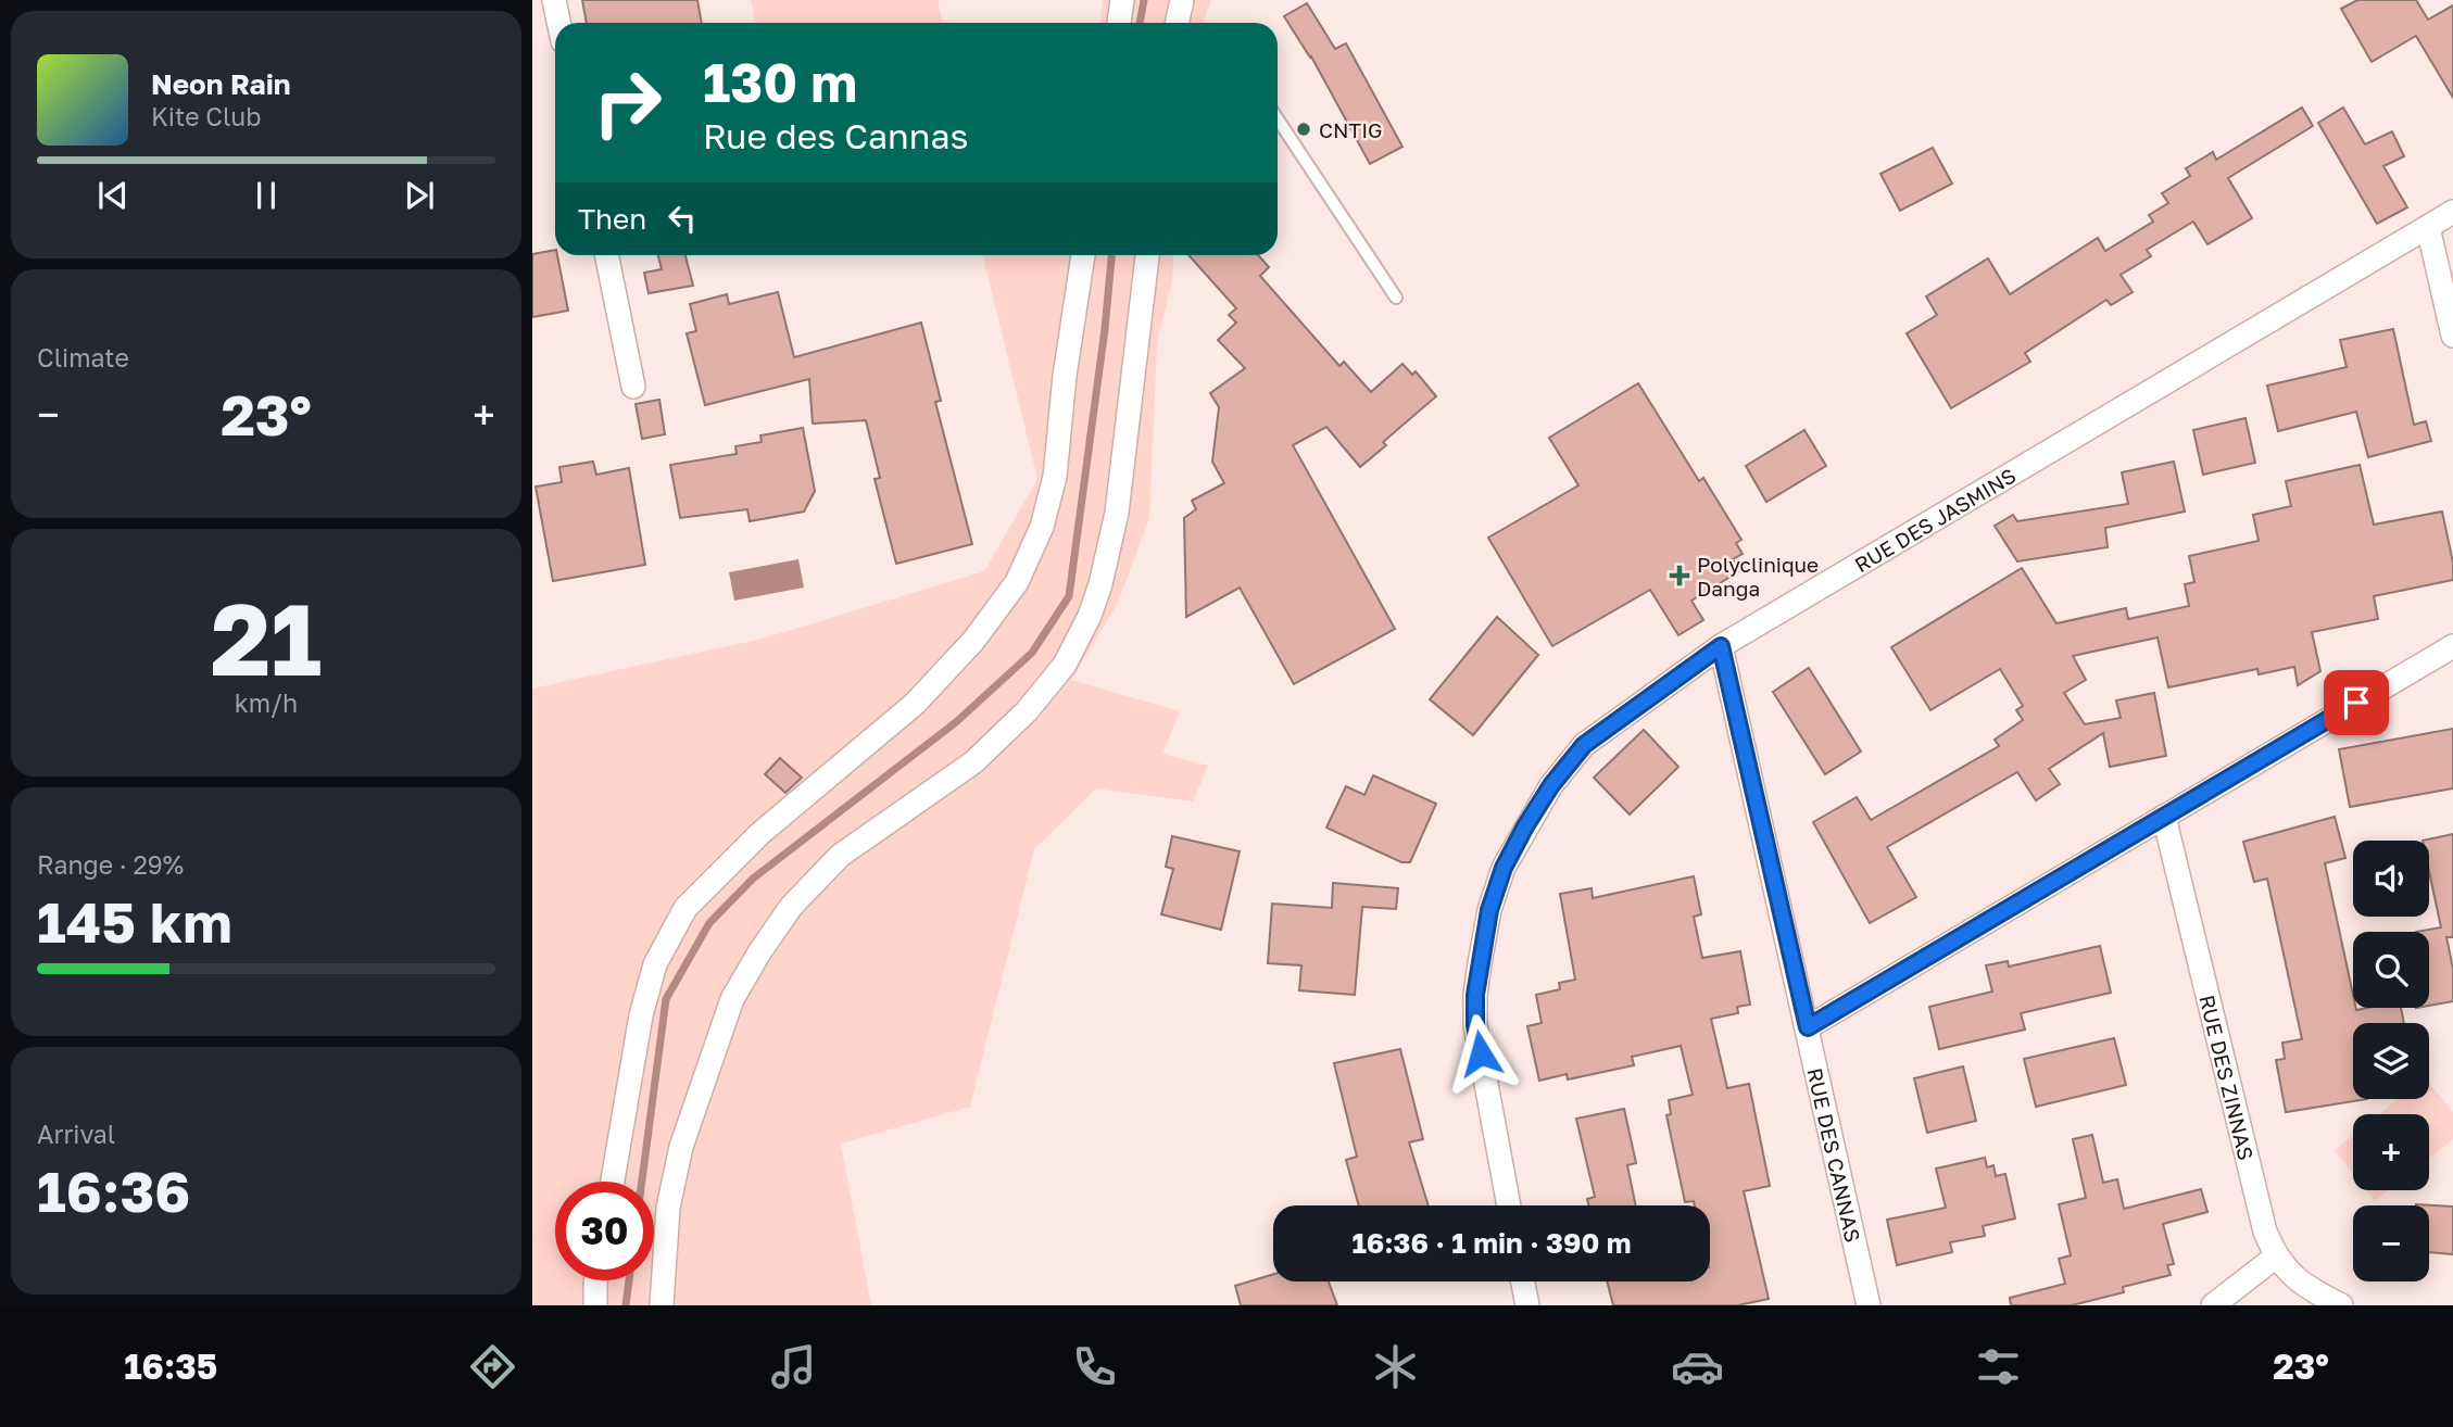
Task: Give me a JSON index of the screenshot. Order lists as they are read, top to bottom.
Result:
{
  "streets": {
    "street": ["RUE DES JASMINS", "RUE DES ZINNAS", "RUE DES CANNAS"]
  },
  "crossings": [
    ["RUE DES JASMINS", "RUE DES CANNAS"]
  ],
  "places": {
    "other": ["CNTIG"],
    "health": ["Polyclinique Danga"]
  },
  "page": {
    "turn": ["130 m", "Rue des Cannas"],
    "song": ["Neon Rain", "Kite Club"],
    "then": "Then",
    "tile": [
      "Climate",
      ["21", "km/h"],
      ["Range · 29%", "145 km"],
      ["Arrival", "16:36"]
    ],
    "heat": ["−", "23°", "+"],
    "map_buttons": ["+", "−"],
    "limit": "30",
    "trip": "16:36 · 1 min · 390 m",
    "tabs": ["16:35", "23°"]
  }
}
